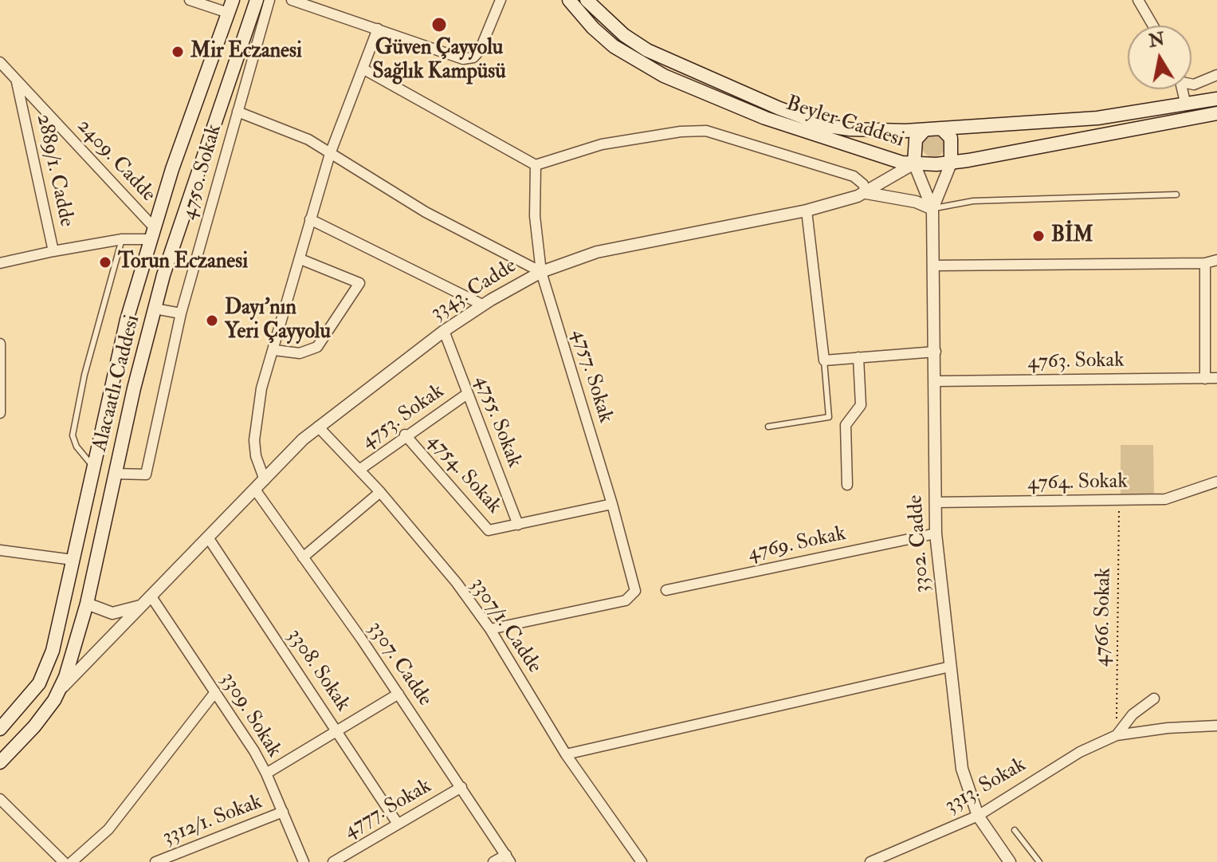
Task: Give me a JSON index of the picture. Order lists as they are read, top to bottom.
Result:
{
  "streets": {
    "main road": ["Beyler Caddesi", "Alacaatlı Caddesi"],
    "street": [
      "2409. Cadde",
      "2889/1. Cadde",
      "4750. Sokak",
      "3343. Cadde",
      "4763. Sokak",
      "4757. Sokak",
      "4753. Sokak",
      "4755. Sokak",
      "4754. Sokak",
      "4764. Sokak",
      "3302. Cadde",
      "4769. Sokak",
      "3307/1. Cadde",
      "3307. Cadde",
      "3308. Sokak",
      "3309. Sokak",
      "3313. Sokak",
      "4777. Sokak",
      "3312/1. Sokak"
    ],
    "path": ["4766. Sokak"]
  },
  "crossings": [
    ["Beyler Caddesi", "3343. Cadde"],
    ["Beyler Caddesi", "3302. Cadde"],
    ["2409. Cadde", "2889/1. Cadde"],
    ["2409. Cadde", "Alacaatlı Caddesi"],
    ["4750. Sokak", "Alacaatlı Caddesi"],
    ["3343. Cadde", "4757. Sokak"],
    ["3343. Cadde", "Alacaatlı Caddesi"],
    ["3343. Cadde", "4755. Sokak"],
    ["3343. Cadde", "3302. Cadde"],
    ["3343. Cadde", "3307/1. Cadde"],
    ["3343. Cadde", "3307. Cadde"],
    ["3343. Cadde", "3308. Sokak"],
    ["3343. Cadde", "3309. Sokak"],
    ["4763. Sokak", "3302. Cadde"],
    ["4757. Sokak", "4754. Sokak"],
    ["4757. Sokak", "3307/1. Cadde"],
    ["4753. Sokak", "4755. Sokak"],
    ["4753. Sokak", "4754. Sokak"],
    ["4753. Sokak", "3307/1. Cadde"],
    ["4755. Sokak", "4754. Sokak"],
    ["4764. Sokak", "3302. Cadde"],
    ["4764. Sokak", "4766. Sokak"],
    ["3302. Cadde", "4769. Sokak"],
    ["3302. Cadde", "3313. Sokak"],
    ["4766. Sokak", "3313. Sokak"],
    ["3307. Cadde", "4777. Sokak"],
    ["3308. Sokak", "4777. Sokak"],
    ["3309. Sokak", "3312/1. Sokak"]
  ],
  "places": [
    "Güven Çayyolu Sağlık Kampüsü",
    "Mir Eczanesi",
    "BİM",
    "Torun Eczanesi",
    "Dayı'nın Yeri Çayyolu"
  ],
  "north": "top"
}
